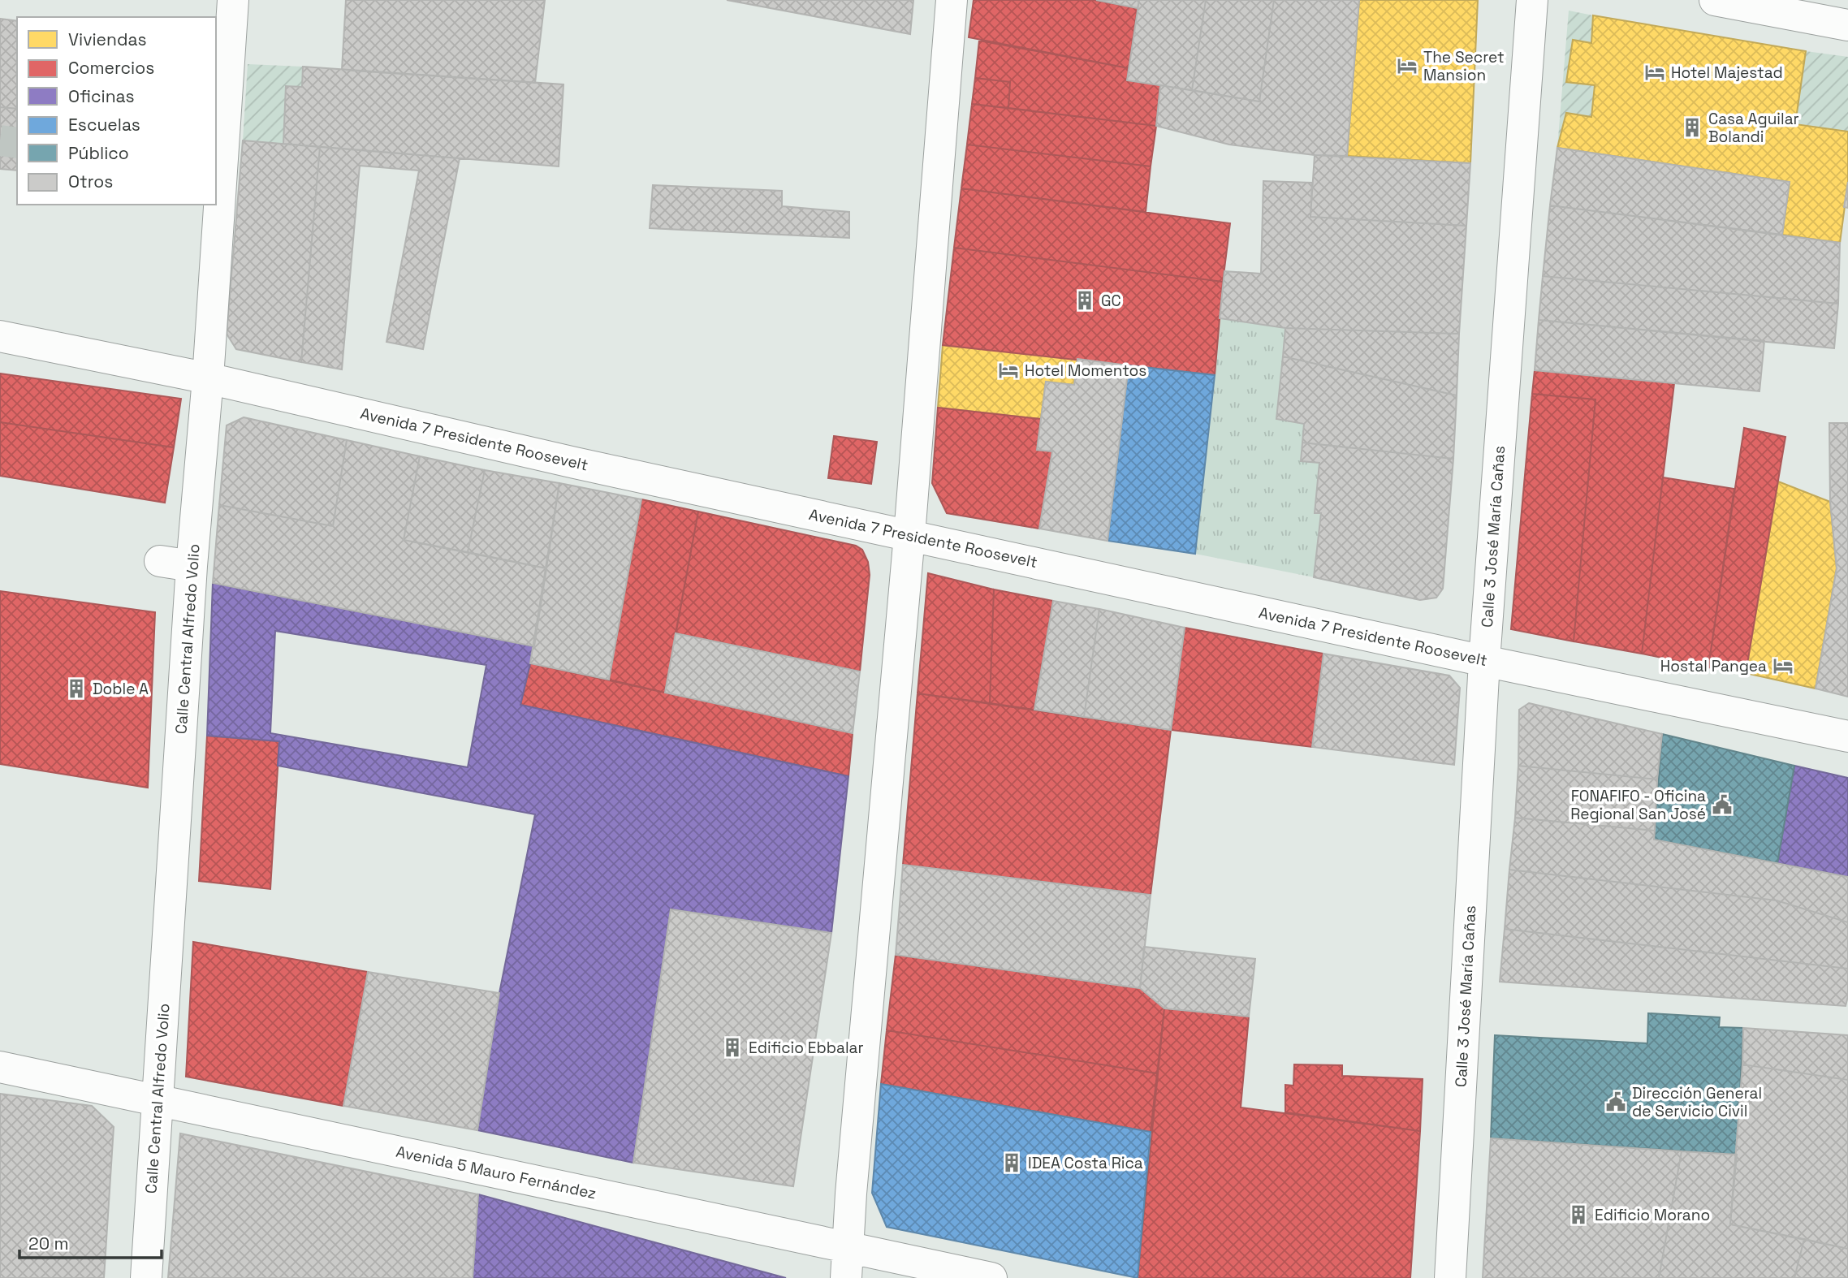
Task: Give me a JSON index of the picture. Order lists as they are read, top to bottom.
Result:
{
  "streets": {
    "street": [
      "Avenida 7 Presidente Roosevelt",
      "Calle 3 José María Cañas",
      "Calle Central Alfredo Volio",
      "Avenida 5 Mauro Fernández"
    ]
  },
  "crossings": [
    ["Avenida 7 Presidente Roosevelt", "Calle 3 José María Cañas"],
    ["Avenida 7 Presidente Roosevelt", "Calle Central Alfredo Volio"],
    ["Calle Central Alfredo Volio", "Avenida 5 Mauro Fernández"]
  ],
  "places": {
    "hotel": [
      "The Secret Mansion",
      "Hotel Majestad",
      "Hotel Momentos",
      "Hostal Pangea"
    ],
    "building": [
      "Casa Aguilar Bolandi",
      "GC",
      "Doble A",
      "Edificio Ebbalar",
      "IDEA Costa Rica",
      "Edificio Morano"
    ],
    "public building": ["FONAFIFO - Oficina Regional San José", "Dirección General de Servicio Civil"]
  },
  "legend": [
    "Viviendas",
    "Comercios",
    "Oficinas",
    "Escuelas",
    "Público",
    "Otros"
  ],
  "scale_bar": "20 m"
}
